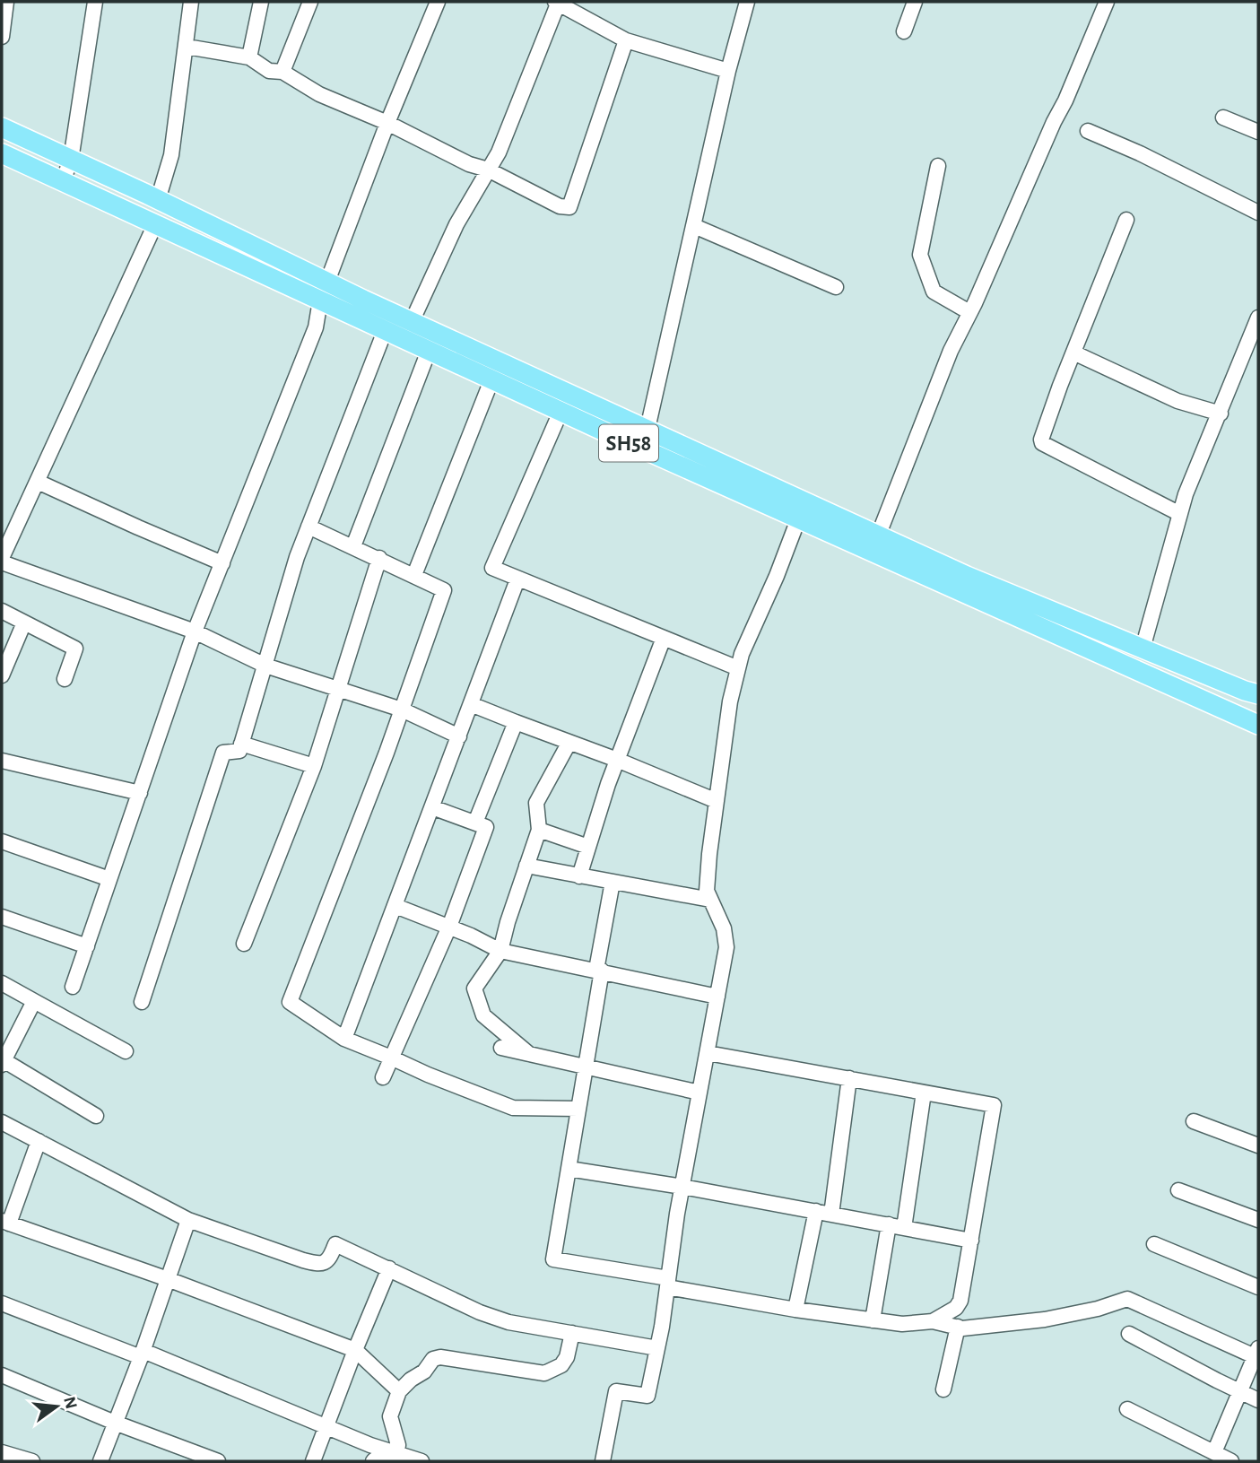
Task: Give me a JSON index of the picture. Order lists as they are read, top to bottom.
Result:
{
  "streets": {
    "main road": ["SH58"]
  },
  "north": "right"
}
